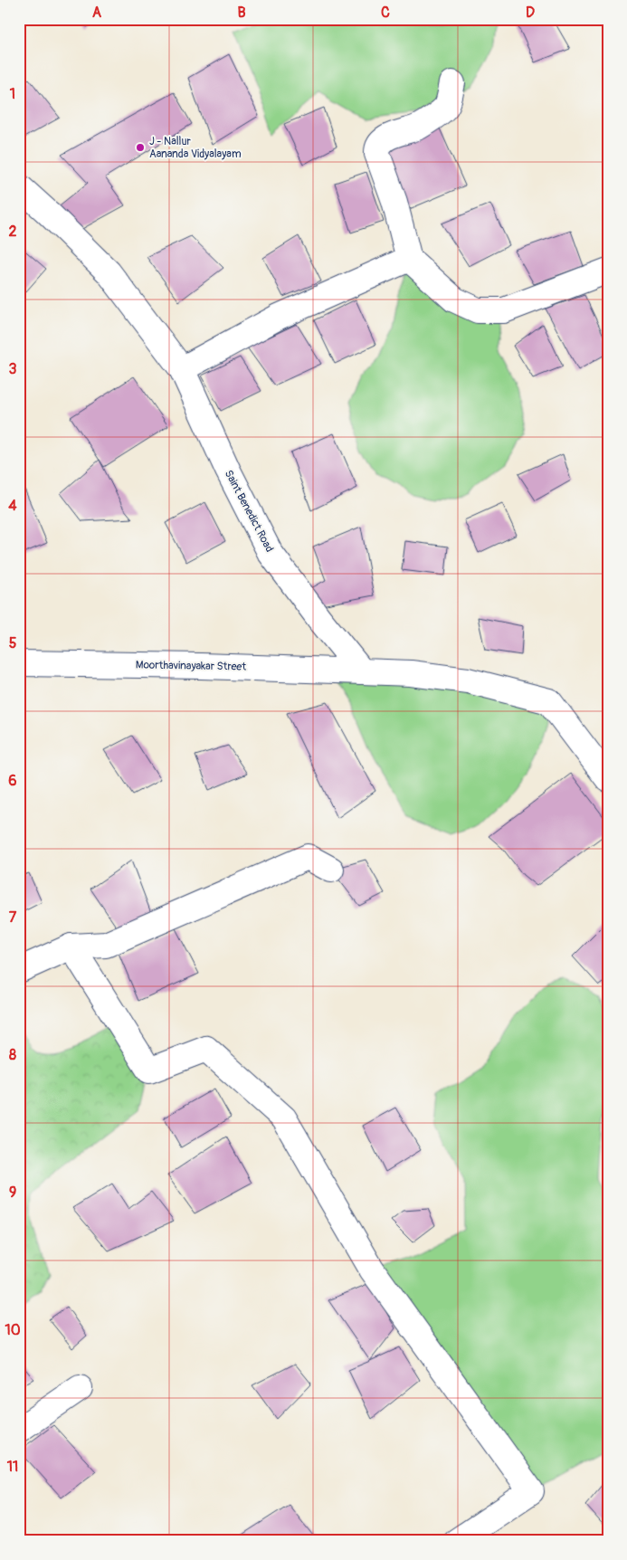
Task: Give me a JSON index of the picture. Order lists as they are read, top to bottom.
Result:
{
  "streets": {
    "street": ["Saint Benedict Road", "Moorthavinayakar Street"]
  },
  "crossings": [
    ["Saint Benedict Road", "Moorthavinayakar Street"]
  ],
  "places": ["J - Nallur Aananda Vidyalayam"],
  "grid": {
    "columns": [
      "A",
      "B",
      "C",
      "D"
    ],
    "rows": [
      "1",
      "2",
      "3",
      "4",
      "5",
      "6",
      "7",
      "8",
      "9",
      "10",
      "11"
    ]
  }
}
